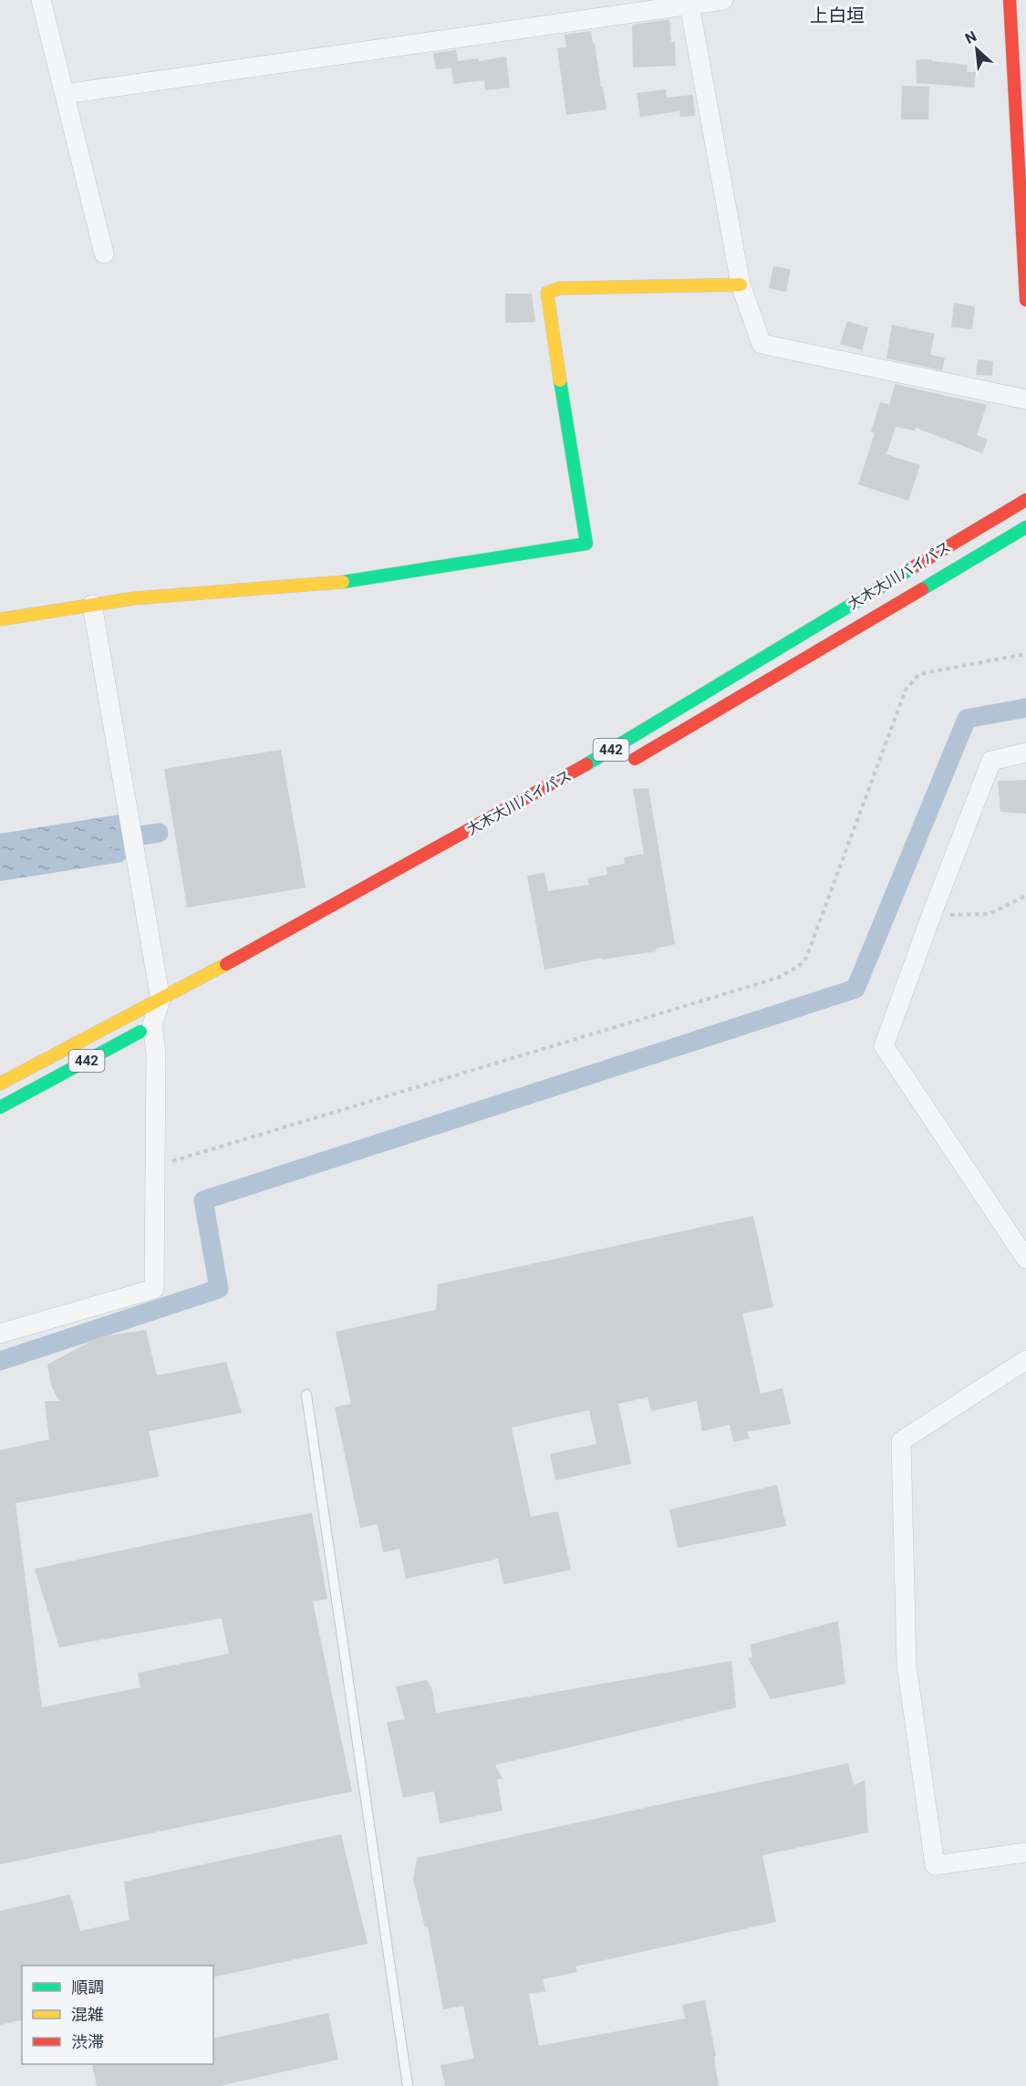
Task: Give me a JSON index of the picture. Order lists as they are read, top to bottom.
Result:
{
  "streets": {
    "main road": ["大木大川バイパス", "442"]
  },
  "districts": ["上白垣"],
  "legend": ["順調", "混雑", "渋滞"],
  "north": "top left"
}
